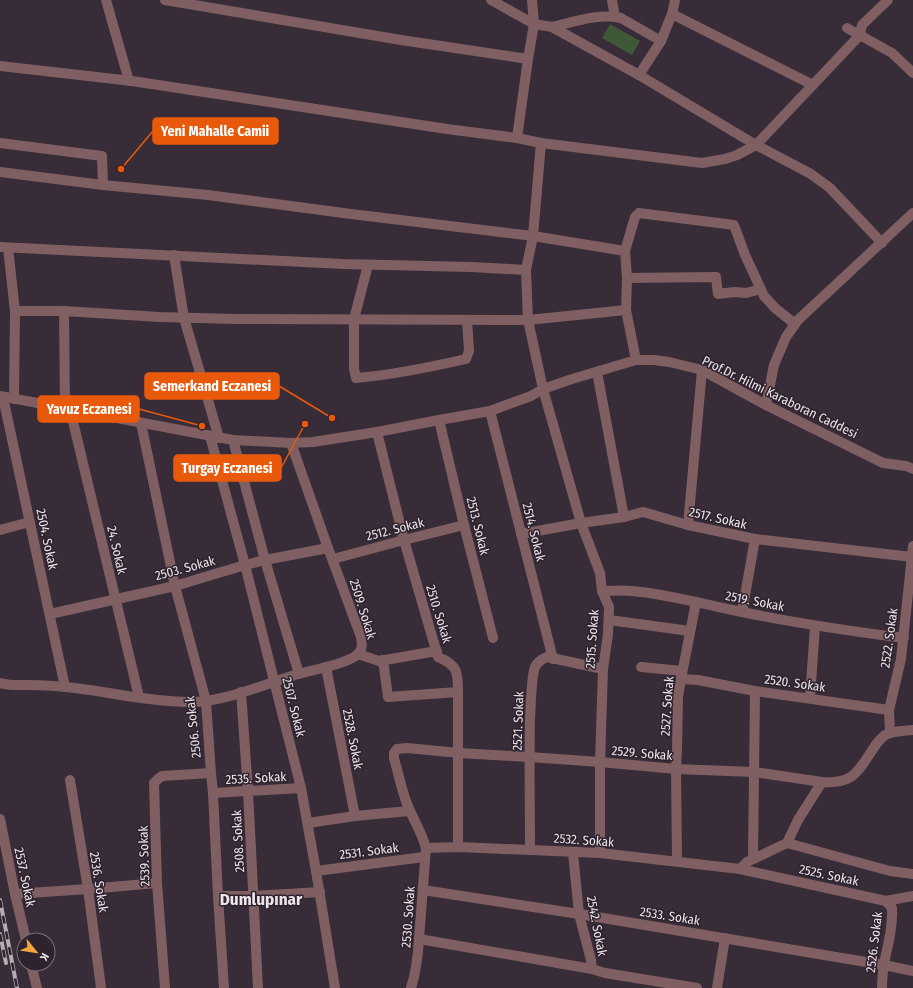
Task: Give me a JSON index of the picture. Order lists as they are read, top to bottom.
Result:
{
  "streets": {
    "street": [
      "Prof.Dr. Hilmi Karaboran Caddesi",
      "2517. Sokak",
      "2513. Sokak",
      "2512. Sokak",
      "2514. Sokak",
      "2504. Sokak",
      "24. Sokak",
      "2503. Sokak",
      "2519. Sokak",
      "2509. Sokak",
      "2510. Sokak",
      "2522. Sokak",
      "2515. Sokak",
      "2520. Sokak",
      "2527. Sokak",
      "2507. Sokak",
      "2521. Sokak",
      "2506. Sokak",
      "2528. Sokak",
      "2529. Sokak",
      "2535. Sokak",
      "2532. Sokak",
      "2508. Sokak",
      "2531. Sokak",
      "2539. Sokak",
      "2525. Sokak",
      "2537. Sokak",
      "2536. Sokak",
      "2533. Sokak",
      "2530. Sokak",
      "2542. Sokak",
      "2526. Sokak"
    ]
  },
  "crossings": [
    ["Prof.Dr. Hilmi Karaboran Caddesi", "2513. Sokak"],
    ["Prof.Dr. Hilmi Karaboran Caddesi", "2514. Sokak"],
    ["Prof.Dr. Hilmi Karaboran Caddesi", "2504. Sokak"],
    ["Prof.Dr. Hilmi Karaboran Caddesi", "24. Sokak"],
    ["Prof.Dr. Hilmi Karaboran Caddesi", "2509. Sokak"],
    ["Prof.Dr. Hilmi Karaboran Caddesi", "2510. Sokak"],
    ["Prof.Dr. Hilmi Karaboran Caddesi", "2515. Sokak"],
    ["Prof.Dr. Hilmi Karaboran Caddesi", "2507. Sokak"],
    ["Prof.Dr. Hilmi Karaboran Caddesi", "2506. Sokak"],
    ["2517. Sokak", "2514. Sokak"],
    ["2517. Sokak", "2522. Sokak"],
    ["2517. Sokak", "2515. Sokak"],
    ["2513. Sokak", "2512. Sokak"],
    ["2512. Sokak", "2509. Sokak"],
    ["2512. Sokak", "2510. Sokak"],
    ["2514. Sokak", "2521. Sokak"],
    ["2504. Sokak", "2503. Sokak"],
    ["24. Sokak", "2503. Sokak"],
    ["2503. Sokak", "2509. Sokak"],
    ["2503. Sokak", "2507. Sokak"],
    ["2503. Sokak", "2506. Sokak"],
    ["2519. Sokak", "2522. Sokak"],
    ["2519. Sokak", "2515. Sokak"],
    ["2519. Sokak", "2527. Sokak"],
    ["2509. Sokak", "2507. Sokak"],
    ["2509. Sokak", "2506. Sokak"],
    ["2509. Sokak", "2528. Sokak"],
    ["2509. Sokak", "2508. Sokak"],
    ["2510. Sokak", "2529. Sokak"],
    ["2510. Sokak", "2532. Sokak"],
    ["2522. Sokak", "2520. Sokak"],
    ["2522. Sokak", "2529. Sokak"],
    ["2515. Sokak", "2529. Sokak"],
    ["2515. Sokak", "2532. Sokak"],
    ["2520. Sokak", "2527. Sokak"],
    ["2527. Sokak", "2529. Sokak"],
    ["2527. Sokak", "2532. Sokak"],
    ["2507. Sokak", "2535. Sokak"],
    ["2507. Sokak", "2531. Sokak"],
    ["2521. Sokak", "2529. Sokak"],
    ["2521. Sokak", "2532. Sokak"],
    ["2506. Sokak", "2535. Sokak"],
    ["2506. Sokak", "2539. Sokak"],
    ["2535. Sokak", "2508. Sokak"],
    ["2532. Sokak", "2531. Sokak"],
    ["2532. Sokak", "2525. Sokak"],
    ["2532. Sokak", "2530. Sokak"],
    ["2532. Sokak", "2542. Sokak"],
    ["2531. Sokak", "2530. Sokak"],
    ["2525. Sokak", "2526. Sokak"],
    ["2533. Sokak", "2530. Sokak"],
    ["2533. Sokak", "2542. Sokak"],
    ["2533. Sokak", "2526. Sokak"]
  ],
  "districts": ["Dumlupınar"],
  "places": [
    "Yeni Mahalle Camii",
    "Semerkand Eczanesi",
    "Turgay Eczanesi",
    "Yavuz Eczanesi"
  ],
  "north": "bottom right"
}
